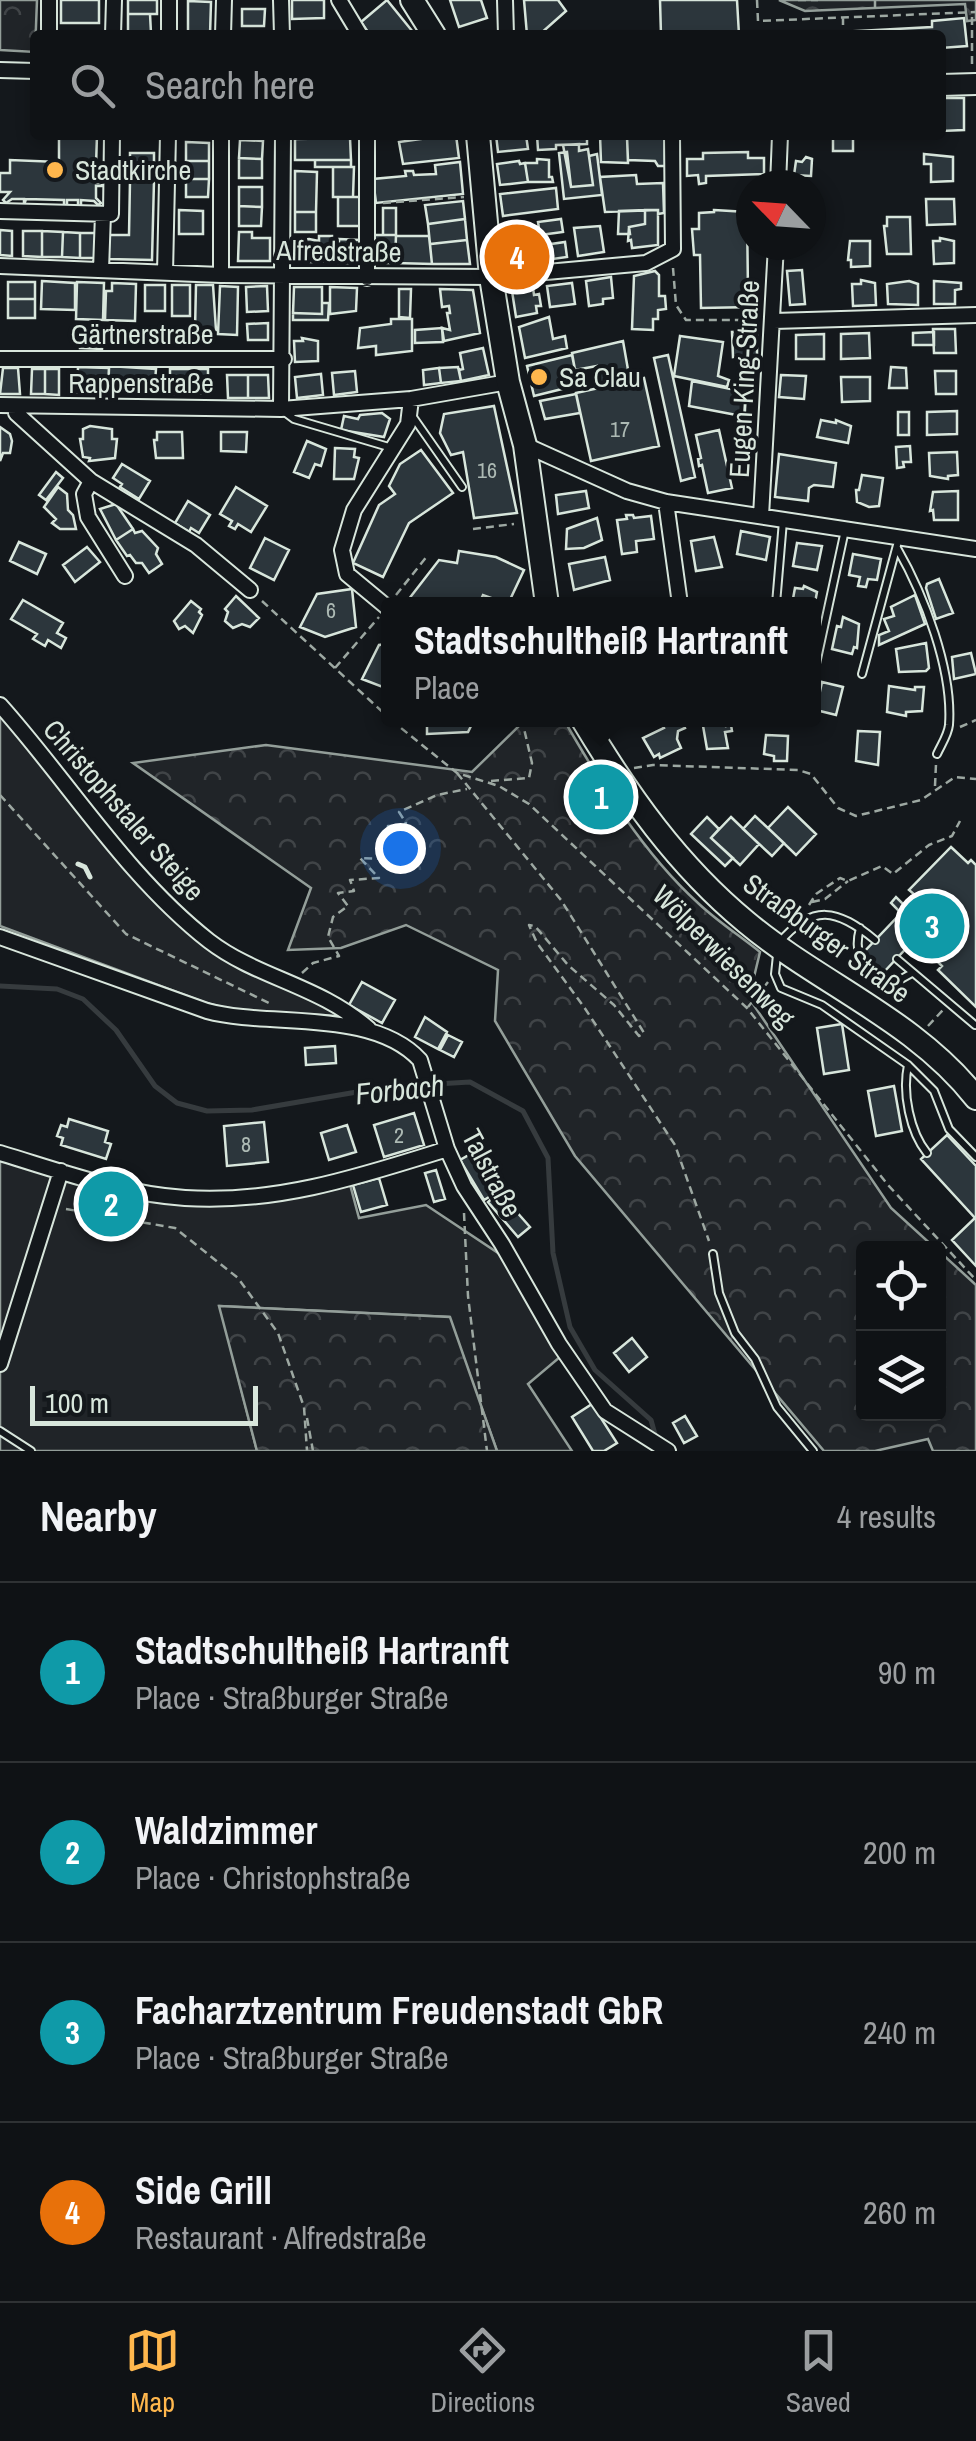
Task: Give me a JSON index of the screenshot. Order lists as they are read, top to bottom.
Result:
{
  "streets": {
    "main road": ["Straßburger Straße"],
    "street": [
      "Alfredstraße",
      "Gärtnerstraße",
      "Eugen-King-Straße",
      "Rappenstraße",
      "Christophstaler Steige",
      "Talstraße"
    ],
    "path": ["Wölperwiesenweg"]
  },
  "crossings": [
    ["Christophstaler Steige", "Talstraße"]
  ],
  "water": ["Forbach"],
  "places": ["Stadtkirche", "Sa Clau"],
  "house_numbers": [
    "17",
    "16",
    "6",
    "2",
    "8"
  ],
  "scale_bar": "100 m",
  "north": "top left",
  "page": {
    "search": "Search here",
    "pins": [
      "4",
      "1",
      "3",
      "2"
    ],
    "popup": ["Stadtschultheiß Hartranft", "Place"],
    "scale": "100 m",
    "heading": ["Nearby", "4 results"],
    "list": [
      {
        "mark": "1",
        "name": "Stadtschultheiß Hartranft",
        "note": "Place · Straßburger Straße",
        "value": "90 m"
      },
      {
        "mark": "2",
        "name": "Waldzimmer",
        "note": "Place · Christophstraße",
        "value": "200 m"
      },
      {
        "mark": "3",
        "name": "Facharztzentrum Freudenstadt GbR",
        "note": "Place · Straßburger Straße",
        "value": "240 m"
      },
      {
        "mark": "4",
        "name": "Side Grill",
        "note": "Restaurant · Alfredstraße",
        "value": "260 m"
      }
    ],
    "nav": ["Map", "Directions", "Saved"]
  }
}
